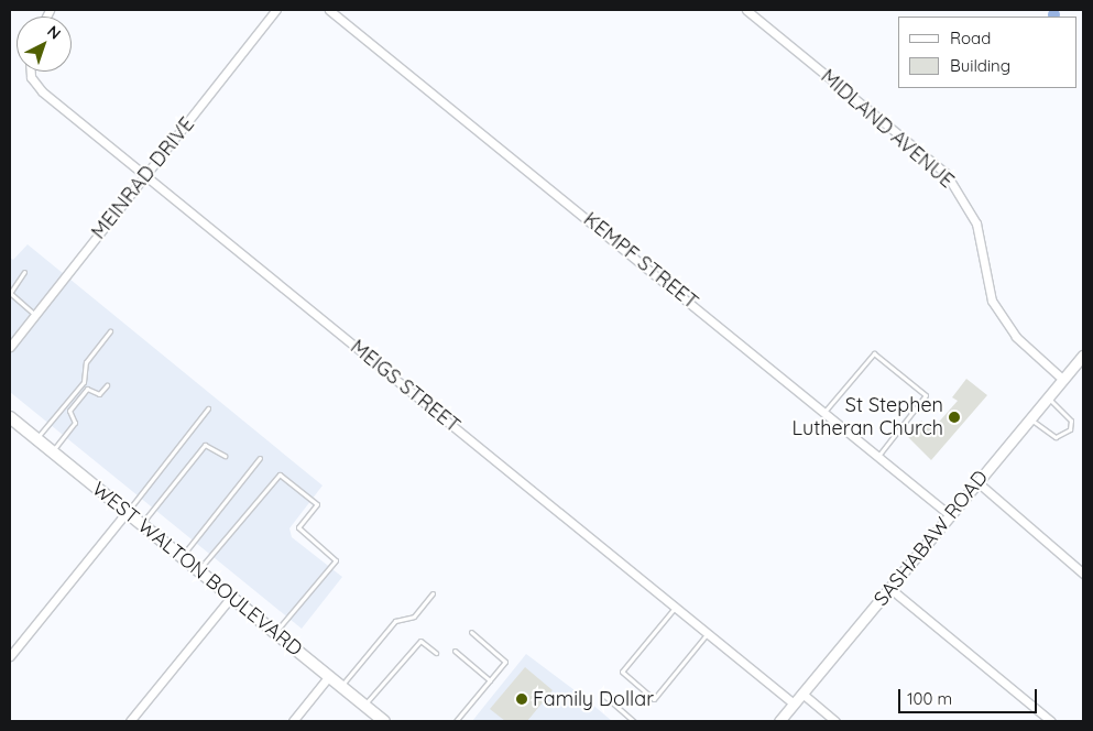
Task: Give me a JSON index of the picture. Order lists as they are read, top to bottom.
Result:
{
  "streets": {
    "main road": ["WEST WALTON BOULEVARD"],
    "street": [
      "MIDLAND AVENUE",
      "MEINRAD DRIVE",
      "KEMPF STREET",
      "MEIGS STREET",
      "SASHABAW ROAD"
    ]
  },
  "crossings": [
    ["MIDLAND AVENUE", "SASHABAW ROAD"],
    ["MEINRAD DRIVE", "MEIGS STREET"],
    ["KEMPF STREET", "SASHABAW ROAD"],
    ["MEIGS STREET", "SASHABAW ROAD"]
  ],
  "places": ["St Stephen Lutheran Church", "Family Dollar"],
  "legend": ["Road", "Building"],
  "scale_bar": "100 m",
  "north": "top right"
}
